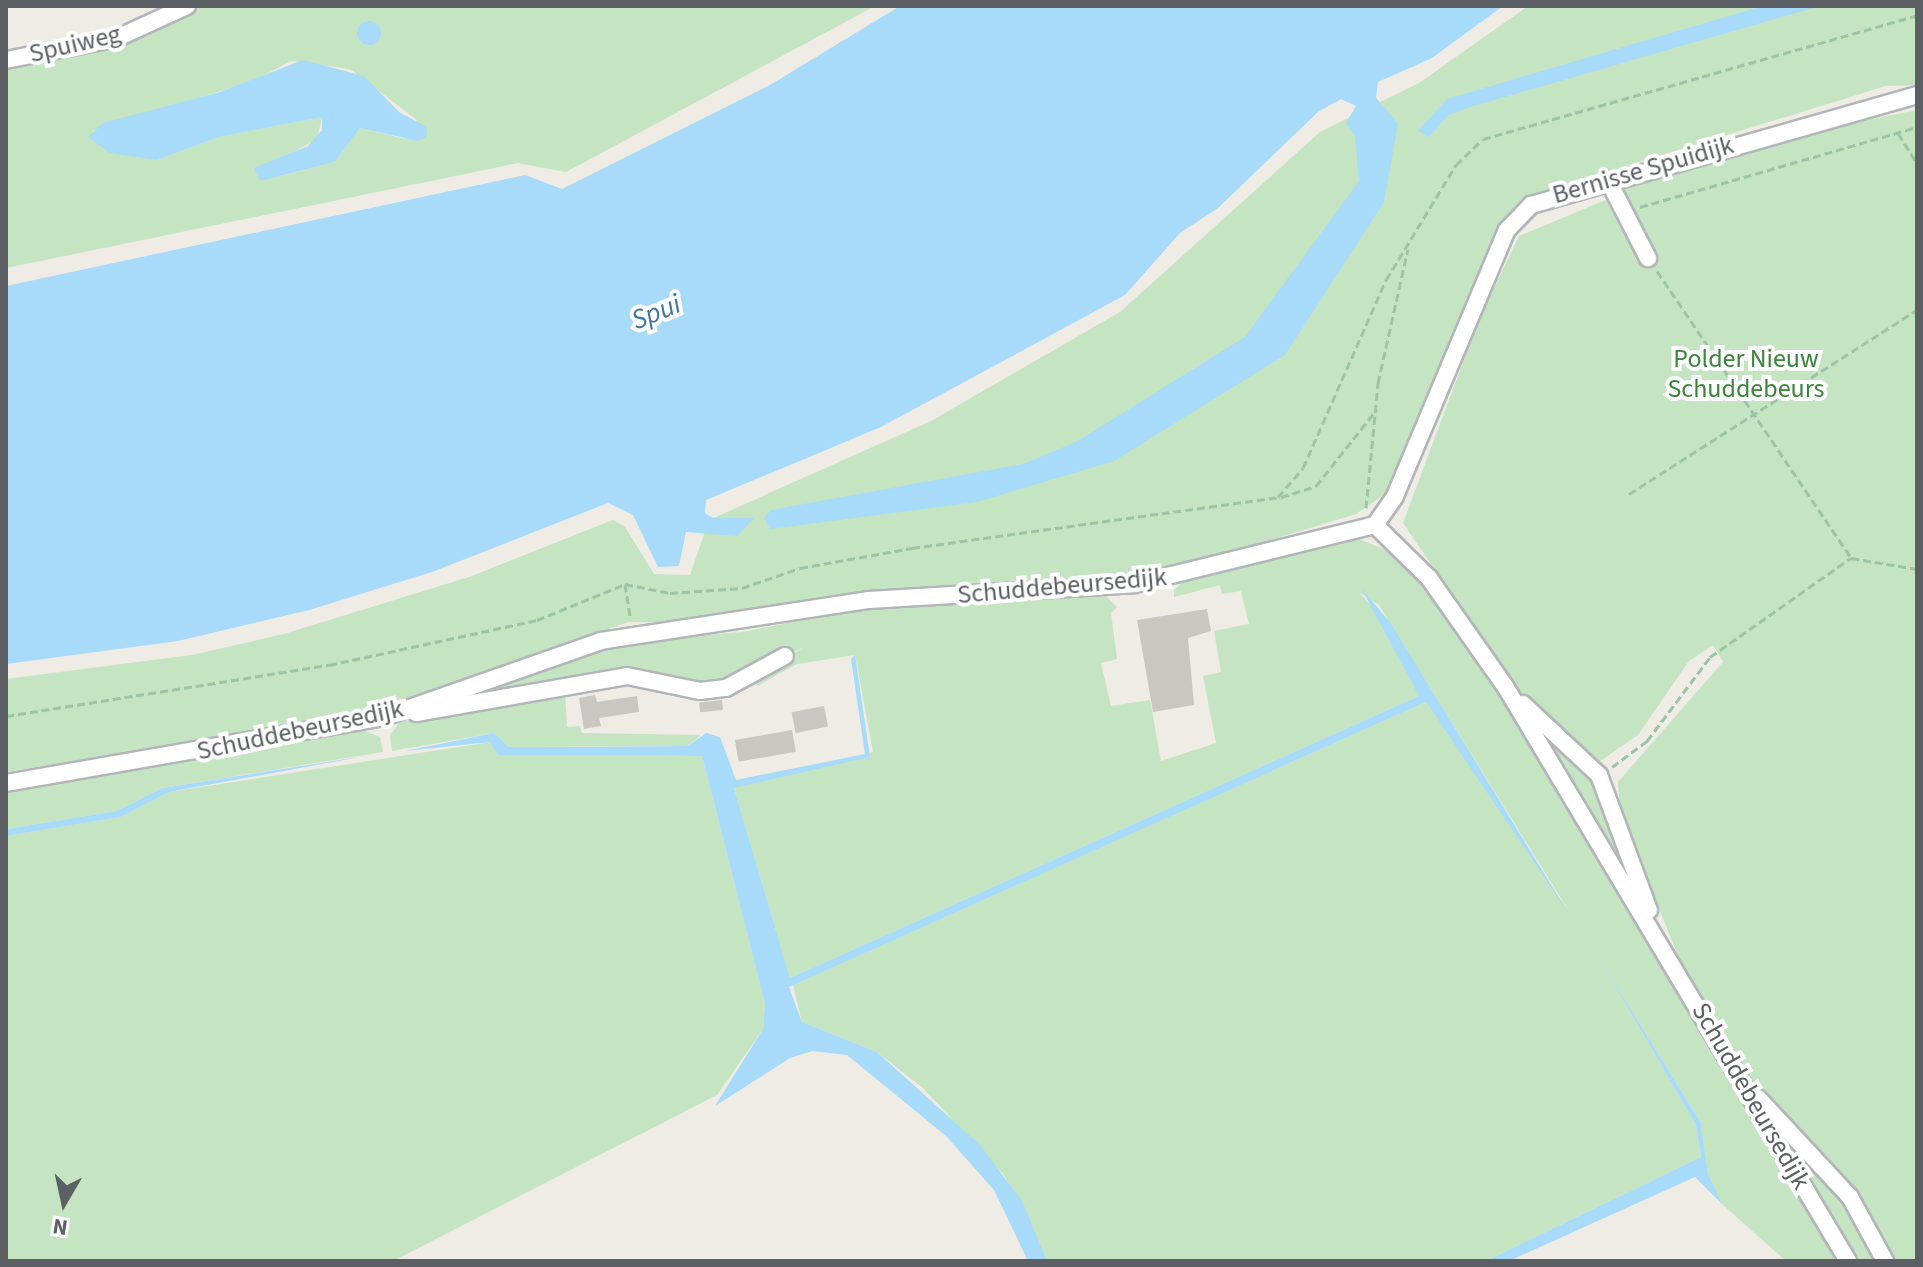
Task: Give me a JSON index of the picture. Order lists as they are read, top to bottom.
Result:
{
  "streets": {
    "street": ["Spuiweg", "Bernisse Spuidijk", "Schuddebeursedijk"]
  },
  "crossings": [
    ["Bernisse Spuidijk", "Schuddebeursedijk"]
  ],
  "water": ["Spui"],
  "parks": ["Polder Nieuw Schuddebeurs"],
  "north": "bottom"
}
